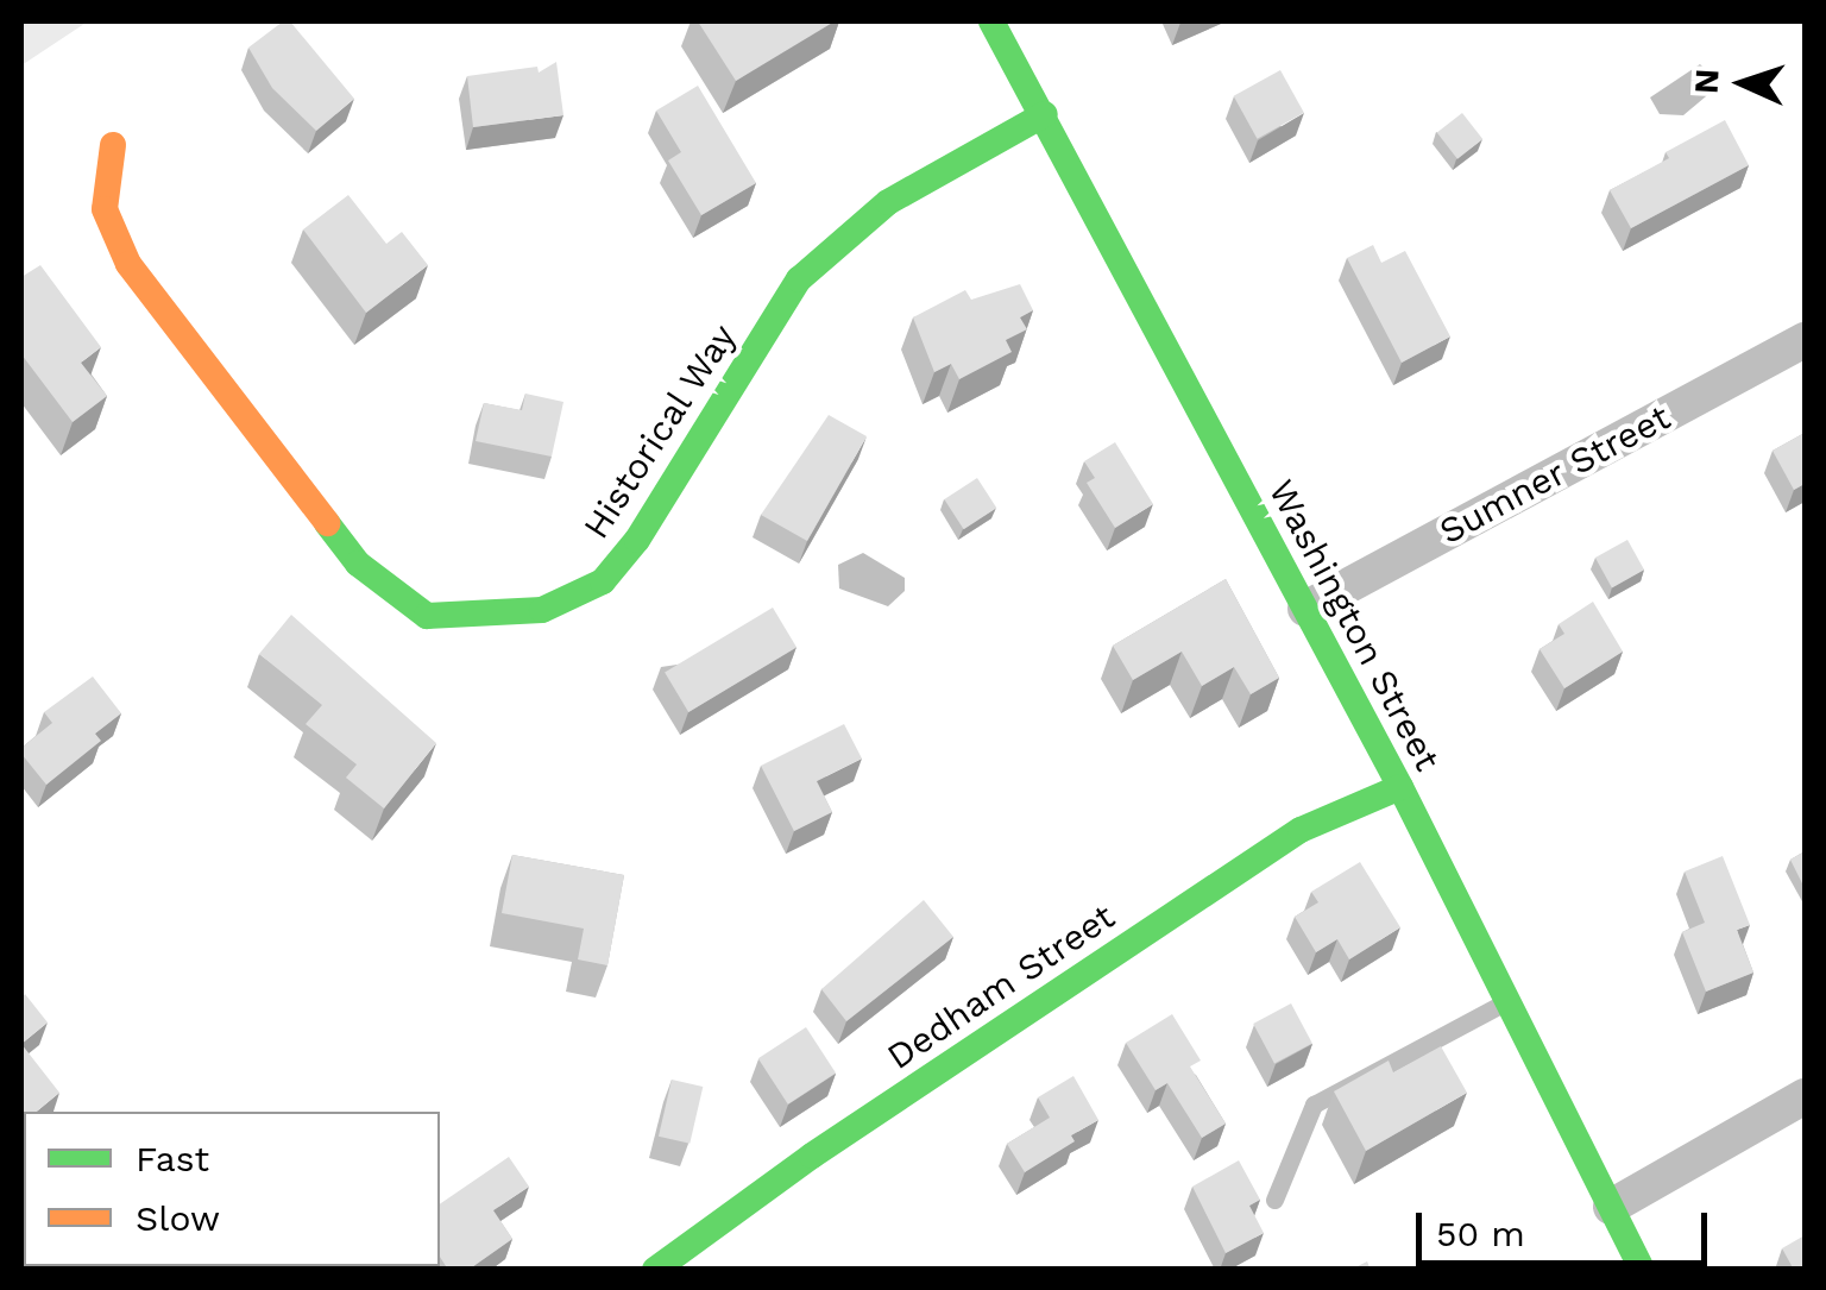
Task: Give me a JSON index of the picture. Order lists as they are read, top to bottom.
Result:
{
  "streets": {
    "main road": ["Historical Way", "Washington Street", "Dedham Street"],
    "street": ["Sumner Street"]
  },
  "crossings": [
    ["Historical Way", "Washington Street"],
    ["Sumner Street", "Washington Street"],
    ["Washington Street", "Dedham Street"]
  ],
  "legend": ["Fast", "Slow"],
  "scale_bar": "50 m",
  "north": "left"
}
